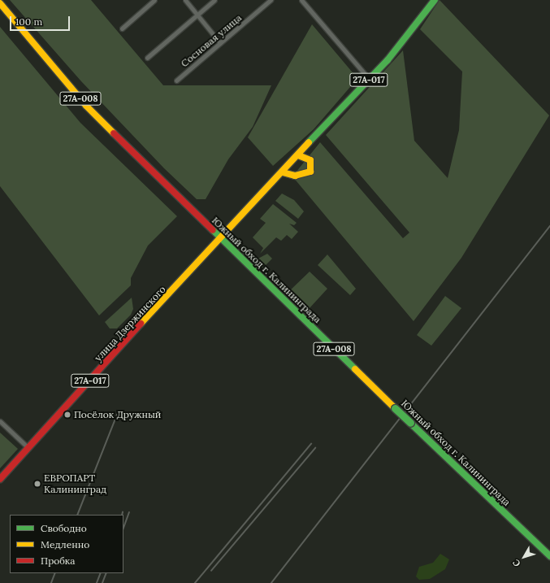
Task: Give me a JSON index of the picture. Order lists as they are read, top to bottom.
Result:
{
  "streets": {
    "main road": [
      "27А-017",
      "27А-008",
      "Южный обход г. Калининграда",
      "улица Дзержинского"
    ],
    "street": ["Сосновая улица"]
  },
  "crossings": [
    ["27А-017", "Южный обход г. Калининграда"],
    ["27А-017", "улица Дзержинского"],
    ["Южный обход г. Калининграда", "улица Дзержинского"]
  ],
  "places": ["Посёлок Дружный", "ЕВРОПАРТ Калининград"],
  "legend": ["Свободно", "Медленно", "Пробка"],
  "scale_bar": "100 m",
  "north": "bottom left"
}
